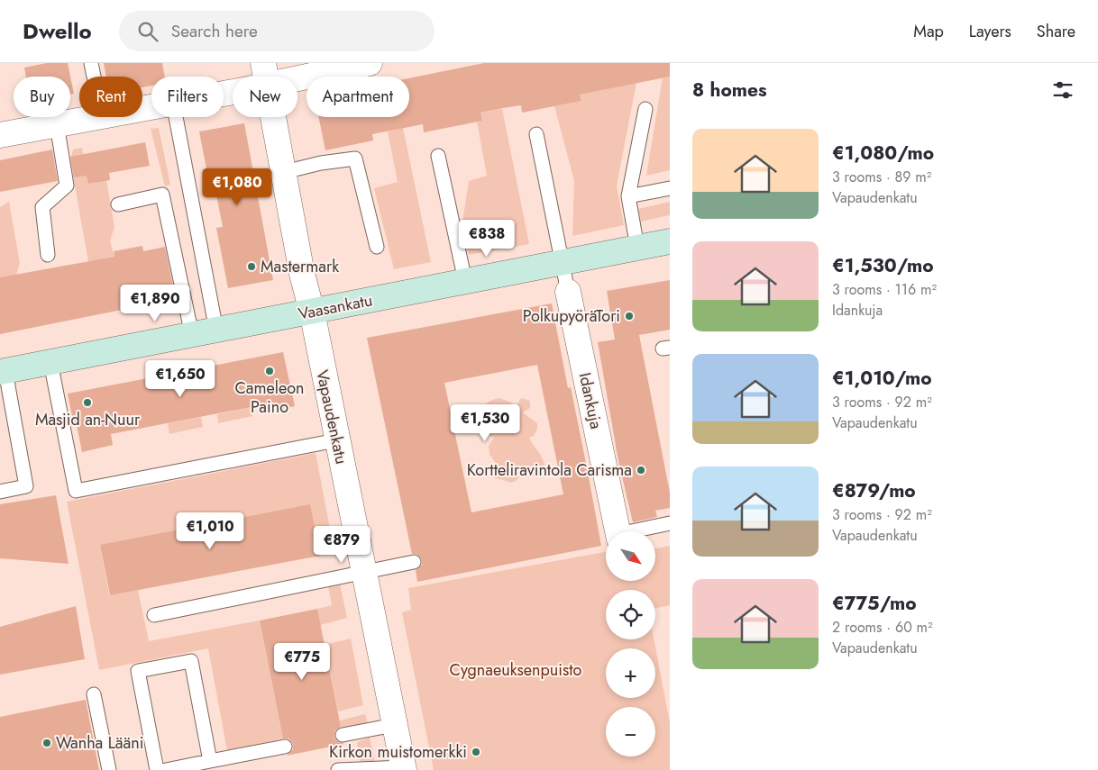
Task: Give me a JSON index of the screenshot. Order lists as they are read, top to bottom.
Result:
{
  "streets": {
    "main road": ["Vaasankatu"],
    "street": ["Idankuja", "Vapaudenkatu"]
  },
  "crossings": [
    ["Vaasankatu", "Idankuja"],
    ["Vaasankatu", "Vapaudenkatu"]
  ],
  "parks": ["Cygnaeuksenpuisto"],
  "places": [
    "Mastermark",
    "PolkupyöräTori",
    "Cameleon Paino",
    "Masjid an-Nuur",
    "Kortteliravintola Carisma",
    "Wanha Lääni",
    "Kirkon muistomerkki"
  ],
  "north": "bottom right",
  "page": {
    "header": "Dwello",
    "search": "Search here",
    "nav": ["Map", "Layers", "Share"],
    "heading": "8 homes",
    "chip": [
      "Buy",
      "Rent",
      "Filters",
      "New",
      "Apartment"
    ],
    "list": [
      {
        "name": "€1,080/mo",
        "note": "3 rooms · 89 m² · Vapaudenkatu"
      },
      {
        "name": "€1,530/mo",
        "note": "3 rooms · 116 m² · Idankuja"
      },
      {
        "name": "€1,010/mo",
        "note": "3 rooms · 92 m² · Vapaudenkatu"
      },
      {
        "name": "€879/mo",
        "note": "3 rooms · 92 m² · Vapaudenkatu"
      },
      {
        "name": "€775/mo",
        "note": "2 rooms · 60 m² · Vapaudenkatu"
      }
    ],
    "price": [
      "€1,080",
      "€838",
      "€1,890",
      "€1,650",
      "€1,530",
      "€1,010",
      "€879",
      "€775"
    ],
    "map_buttons": ["+", "−"]
  }
}
